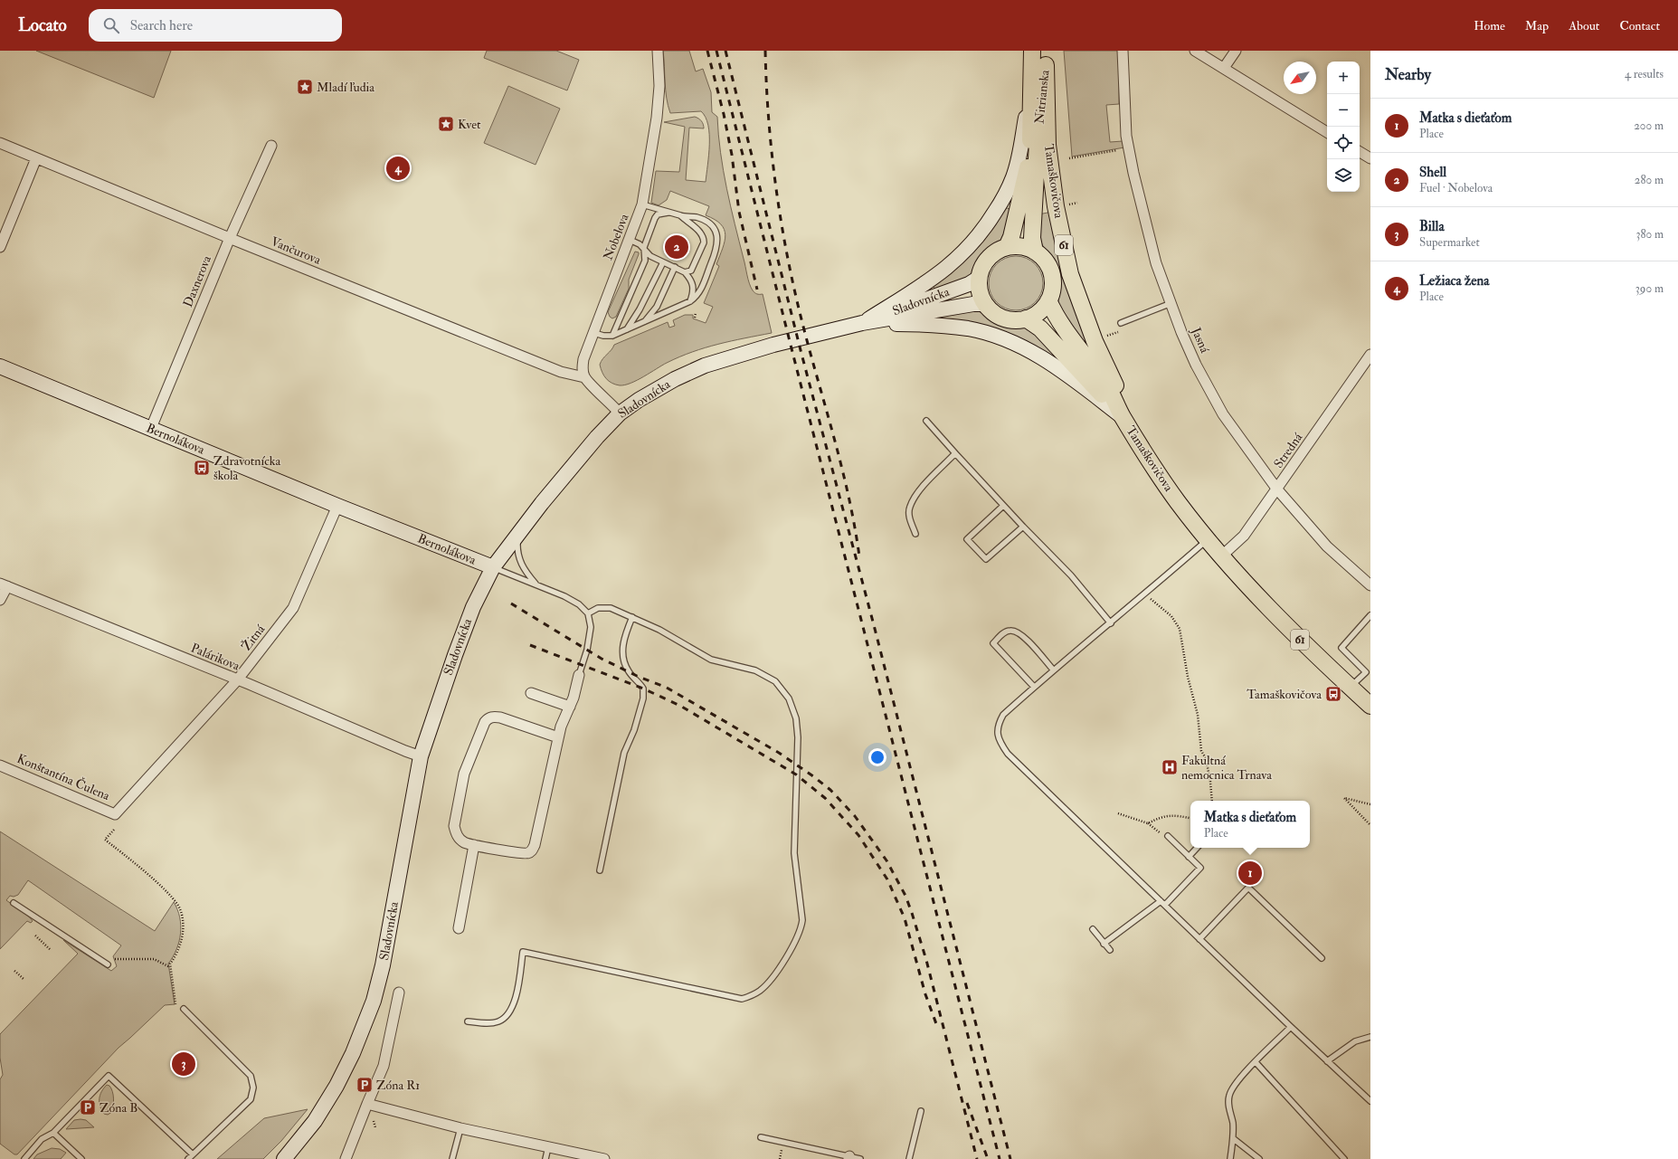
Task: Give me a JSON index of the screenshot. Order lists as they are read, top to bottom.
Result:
{
  "streets": {
    "main road": ["Nitrianska", "Tamaškovičova", "61"],
    "street": [
      "Nobelova",
      "Vančurova",
      "Daxnerova",
      "Sladovnícka",
      "Jasná",
      "Bernolákova",
      "Stredná",
      "Žitná",
      "Palárikova",
      "Konštantína Čulena"
    ]
  },
  "crossings": [
    ["Nitrianska", "Tamaškovičova"],
    ["Nitrianska", "61"],
    ["Nitrianska", "Sladovnícka"],
    ["Tamaškovičova", "61"],
    ["Tamaškovičova", "Sladovnícka"],
    ["Tamaškovičova", "Stredná"],
    ["Nobelova", "Vančurova"],
    ["61", "Sladovnícka"],
    ["Vančurova", "Daxnerova"],
    ["Daxnerova", "Bernolákova"],
    ["Sladovnícka", "Bernolákova"],
    ["Sladovnícka", "Palárikova"],
    ["Jasná", "Stredná"],
    ["Bernolákova", "Žitná"],
    ["Žitná", "Palárikova"],
    ["Žitná", "Konštantína Čulena"]
  ],
  "places": {
    "place": ["Mladí ľudia", "Kvet"],
    "bus stop": ["Zdravotnícka škola", "Tamaškovičova"],
    "hospital": ["Fakultná nemocnica Trnava"],
    "parking": ["Zóna R1", "Zóna B"]
  },
  "north": "bottom left",
  "page": {
    "header": "Locato",
    "search": "Search here",
    "nav": [
      "Home",
      "Map",
      "About",
      "Contact"
    ],
    "heading": ["Nearby", "4 results"],
    "map_buttons": ["+", "−"],
    "list": [
      {
        "mark": "1",
        "name": "Matka s dieťaťom",
        "note": "Place",
        "value": "200 m"
      },
      {
        "mark": "2",
        "name": "Shell",
        "note": "Fuel · Nobelova",
        "value": "280 m"
      },
      {
        "mark": "3",
        "name": "Billa",
        "note": "Supermarket",
        "value": "380 m"
      },
      {
        "mark": "4",
        "name": "Ležiaca žena",
        "note": "Place",
        "value": "390 m"
      }
    ],
    "pins": [
      "4",
      "2",
      "1",
      "3"
    ],
    "popup": ["Matka s dieťaťom", "Place"]
  }
}
